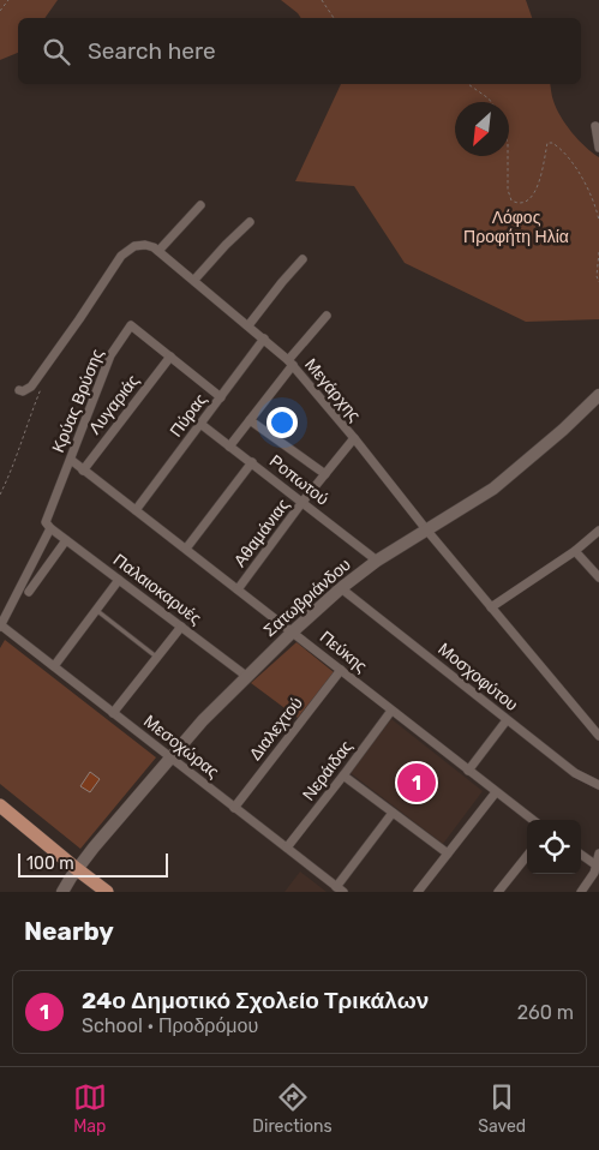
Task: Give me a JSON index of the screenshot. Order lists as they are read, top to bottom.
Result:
{
  "streets": {
    "street": [
      "Μεγάρχης",
      "Κρύας Βρύσης",
      "Λυγαριάς",
      "Πύρας",
      "Ροπωτού",
      "Αθαμάνιας",
      "Παλαιοκαρυές",
      "Σατωβριάνδου",
      "Πεύκης",
      "Μοσχοφύτου",
      "Διαλεχτού",
      "Μεσοχώρας",
      "Νεράιδας"
    ]
  },
  "crossings": [
    ["Μεγάρχης", "Πύρας"],
    ["Μεγάρχης", "Αθαμάνιας"],
    ["Μεγάρχης", "Σατωβριάνδου"],
    ["Κρύας Βρύσης", "Λυγαριάς"],
    ["Κρύας Βρύσης", "Πύρας"],
    ["Κρύας Βρύσης", "Παλαιοκαρυές"],
    ["Κρύας Βρύσης", "Πεύκης"],
    ["Λυγαριάς", "Πεύκης"],
    ["Πύρας", "Ροπωτού"],
    ["Πύρας", "Πεύκης"],
    ["Ροπωτού", "Αθαμάνιας"],
    ["Ροπωτού", "Σατωβριάνδου"],
    ["Αθαμάνιας", "Πεύκης"],
    ["Παλαιοκαρυές", "Σατωβριάνδου"],
    ["Σατωβριάνδου", "Πεύκης"],
    ["Σατωβριάνδου", "Μοσχοφύτου"],
    ["Σατωβριάνδου", "Μεσοχώρας"],
    ["Πεύκης", "Διαλεχτού"],
    ["Πεύκης", "Νεράιδας"],
    ["Διαλεχτού", "Μεσοχώρας"],
    ["Μεσοχώρας", "Νεράιδας"]
  ],
  "parks": ["Λόφος Προφήτη Ηλία"],
  "scale_bar": "100 m",
  "north": "bottom left",
  "page": {
    "search": "Search here",
    "pins": "1",
    "scale": "100 m",
    "heading": "Nearby",
    "list": [
      {
        "mark": "1",
        "name": "24ο Δημοτικό Σχολείο Τρικάλων",
        "note": "School · Προδρόμου",
        "value": "260 m"
      }
    ],
    "nav": ["Map", "Directions", "Saved"]
  }
}
